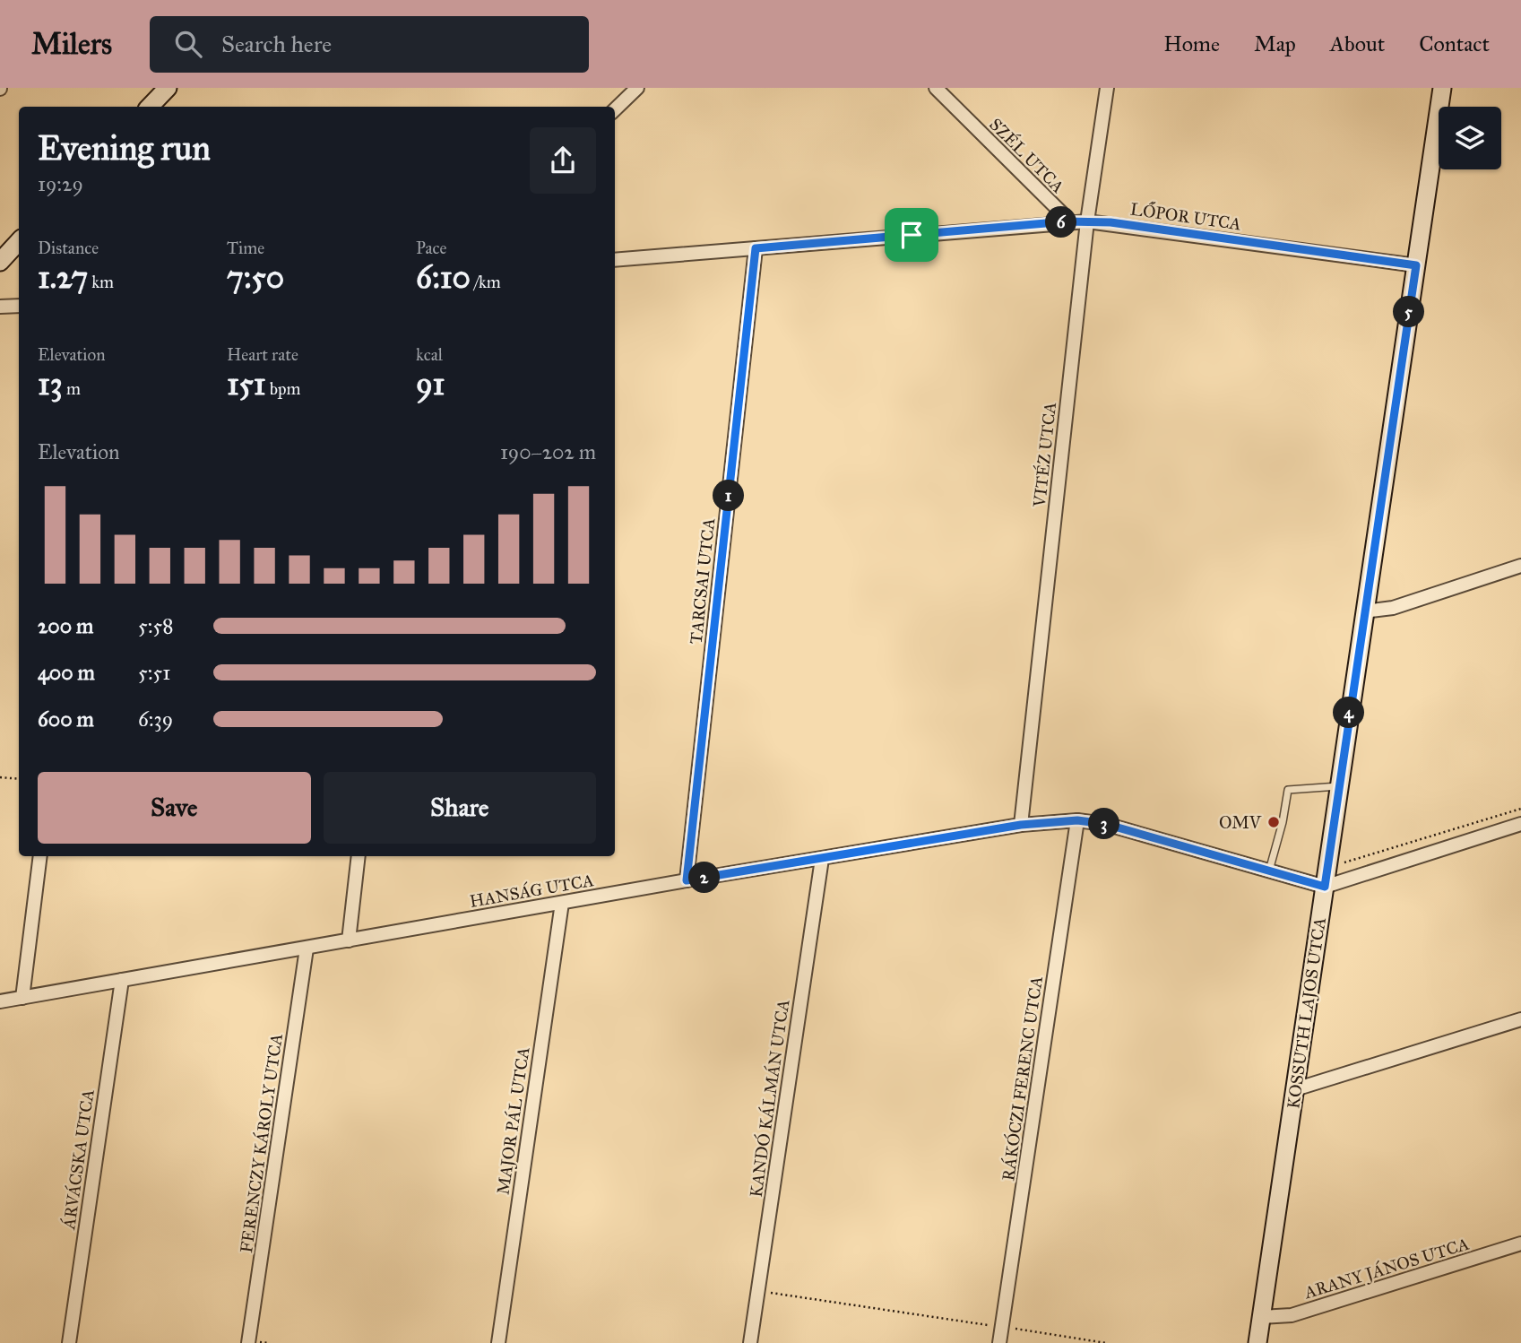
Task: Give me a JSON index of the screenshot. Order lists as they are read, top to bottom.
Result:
{
  "streets": {
    "main road": ["KOSSUTH LAJOS UTCA"],
    "street": [
      "SZÉL UTCA",
      "LŐPOR UTCA",
      "VITÉZ UTCA",
      "TARCSAI UTCA",
      "HANSÁG UTCA",
      "RÁKÓCZI FERENC UTCA",
      "KANDÓ KÁLMÁN UTCA",
      "MAJOR PÁL UTCA",
      "FERENCZY KÁROLY UTCA",
      "ÁRVÁCSKA UTCA",
      "ARANY JÁNOS UTCA"
    ]
  },
  "crossings": [
    ["SZÉL UTCA", "LŐPOR UTCA"],
    ["LŐPOR UTCA", "VITÉZ UTCA"],
    ["LŐPOR UTCA", "TARCSAI UTCA"],
    ["LŐPOR UTCA", "KOSSUTH LAJOS UTCA"],
    ["VITÉZ UTCA", "HANSÁG UTCA"],
    ["TARCSAI UTCA", "HANSÁG UTCA"],
    ["HANSÁG UTCA", "KOSSUTH LAJOS UTCA"],
    ["HANSÁG UTCA", "RÁKÓCZI FERENC UTCA"],
    ["HANSÁG UTCA", "KANDÓ KÁLMÁN UTCA"],
    ["HANSÁG UTCA", "MAJOR PÁL UTCA"],
    ["HANSÁG UTCA", "FERENCZY KÁROLY UTCA"],
    ["HANSÁG UTCA", "ÁRVÁCSKA UTCA"],
    ["KOSSUTH LAJOS UTCA", "ARANY JÁNOS UTCA"]
  ],
  "places": ["OMV"],
  "page": {
    "header": "Milers",
    "search": "Search here",
    "nav": [
      "Home",
      "Map",
      "About",
      "Contact"
    ],
    "heading": ["Evening run", "19:29"],
    "pins": [
      "6",
      "5",
      "1",
      "4",
      "3",
      "2"
    ],
    "stats": [
      ["Distance", "1.27 km"],
      ["Time", "7:50"],
      ["Pace", "6:10 /km"],
      ["Elevation", "13 m"],
      ["Heart rate", "151 bpm"],
      ["kcal", "91"]
    ],
    "chart": ["Elevation", "190–202 m"],
    "list": [
      {
        "name": "200 m",
        "note": "5:58"
      },
      {
        "name": "400 m",
        "note": "5:51"
      },
      {
        "name": "600 m",
        "note": "6:39"
      }
    ],
    "buttons": ["Save", "Share"]
  }
}
